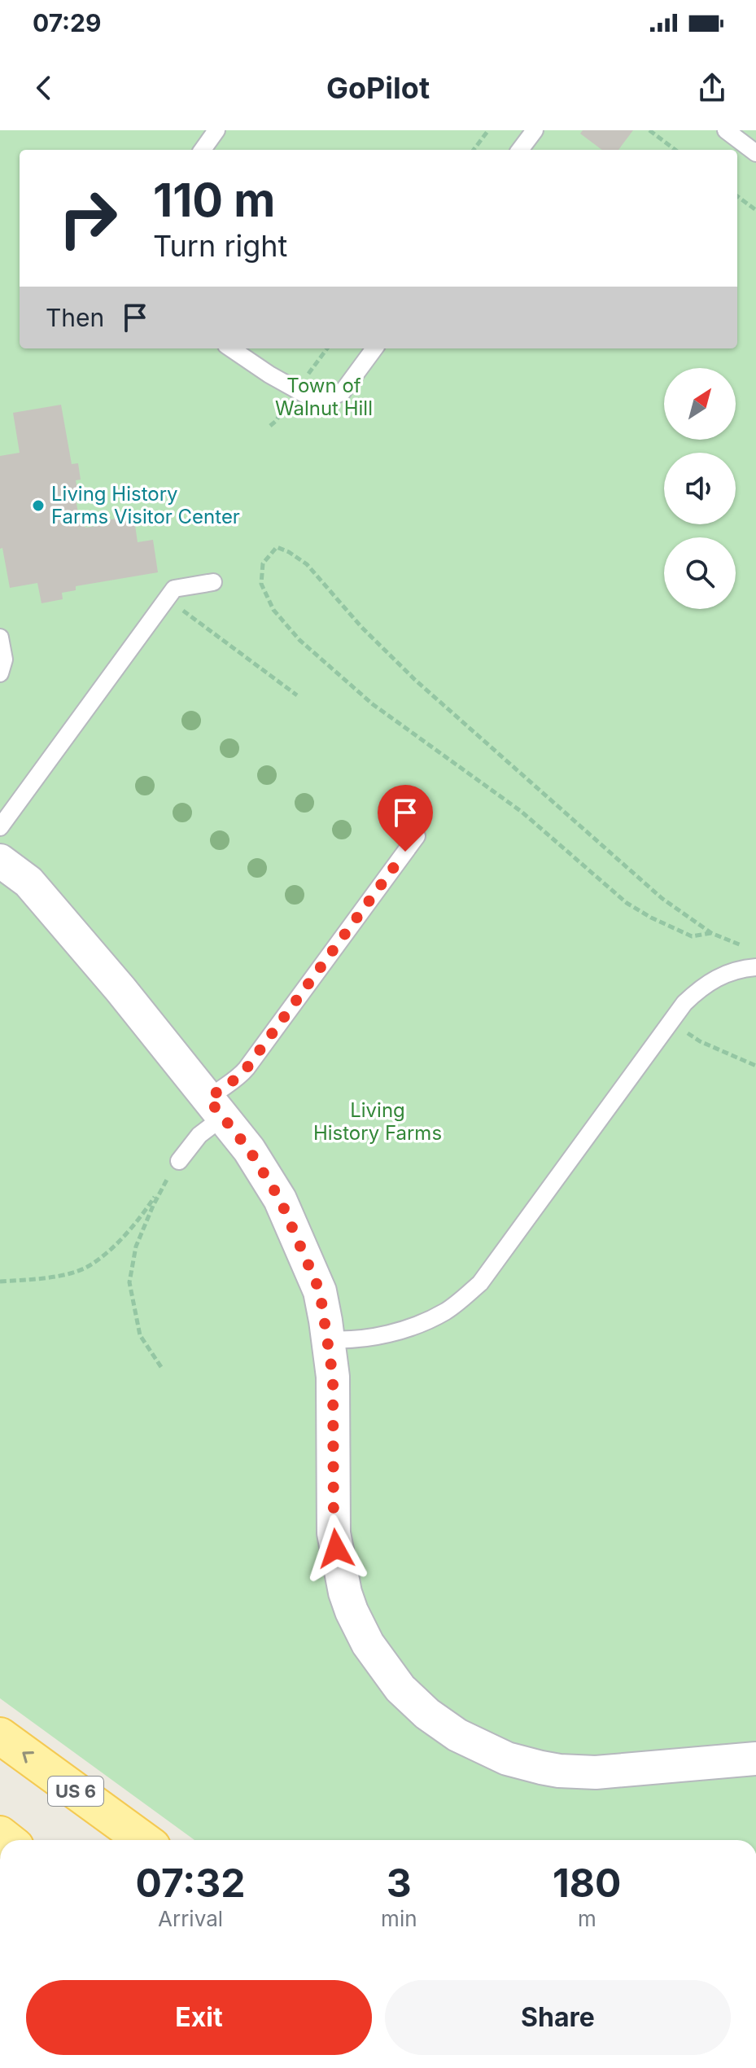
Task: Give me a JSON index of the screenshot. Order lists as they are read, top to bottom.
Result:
{
  "streets": {
    "main road": ["US 6"]
  },
  "parks": ["Town of Walnut Hill", "Living History Farms"],
  "places": ["Living History Farms Visitor Center"],
  "north": "top right",
  "page": {
    "status": "07:29",
    "header": "GoPilot",
    "turn": ["110 m", "Turn right"],
    "then": "Then",
    "eta": [
      "07:32",
      "Arrival",
      "3",
      "min",
      "180",
      "m"
    ],
    "buttons": ["Exit", "Share"]
  }
}
